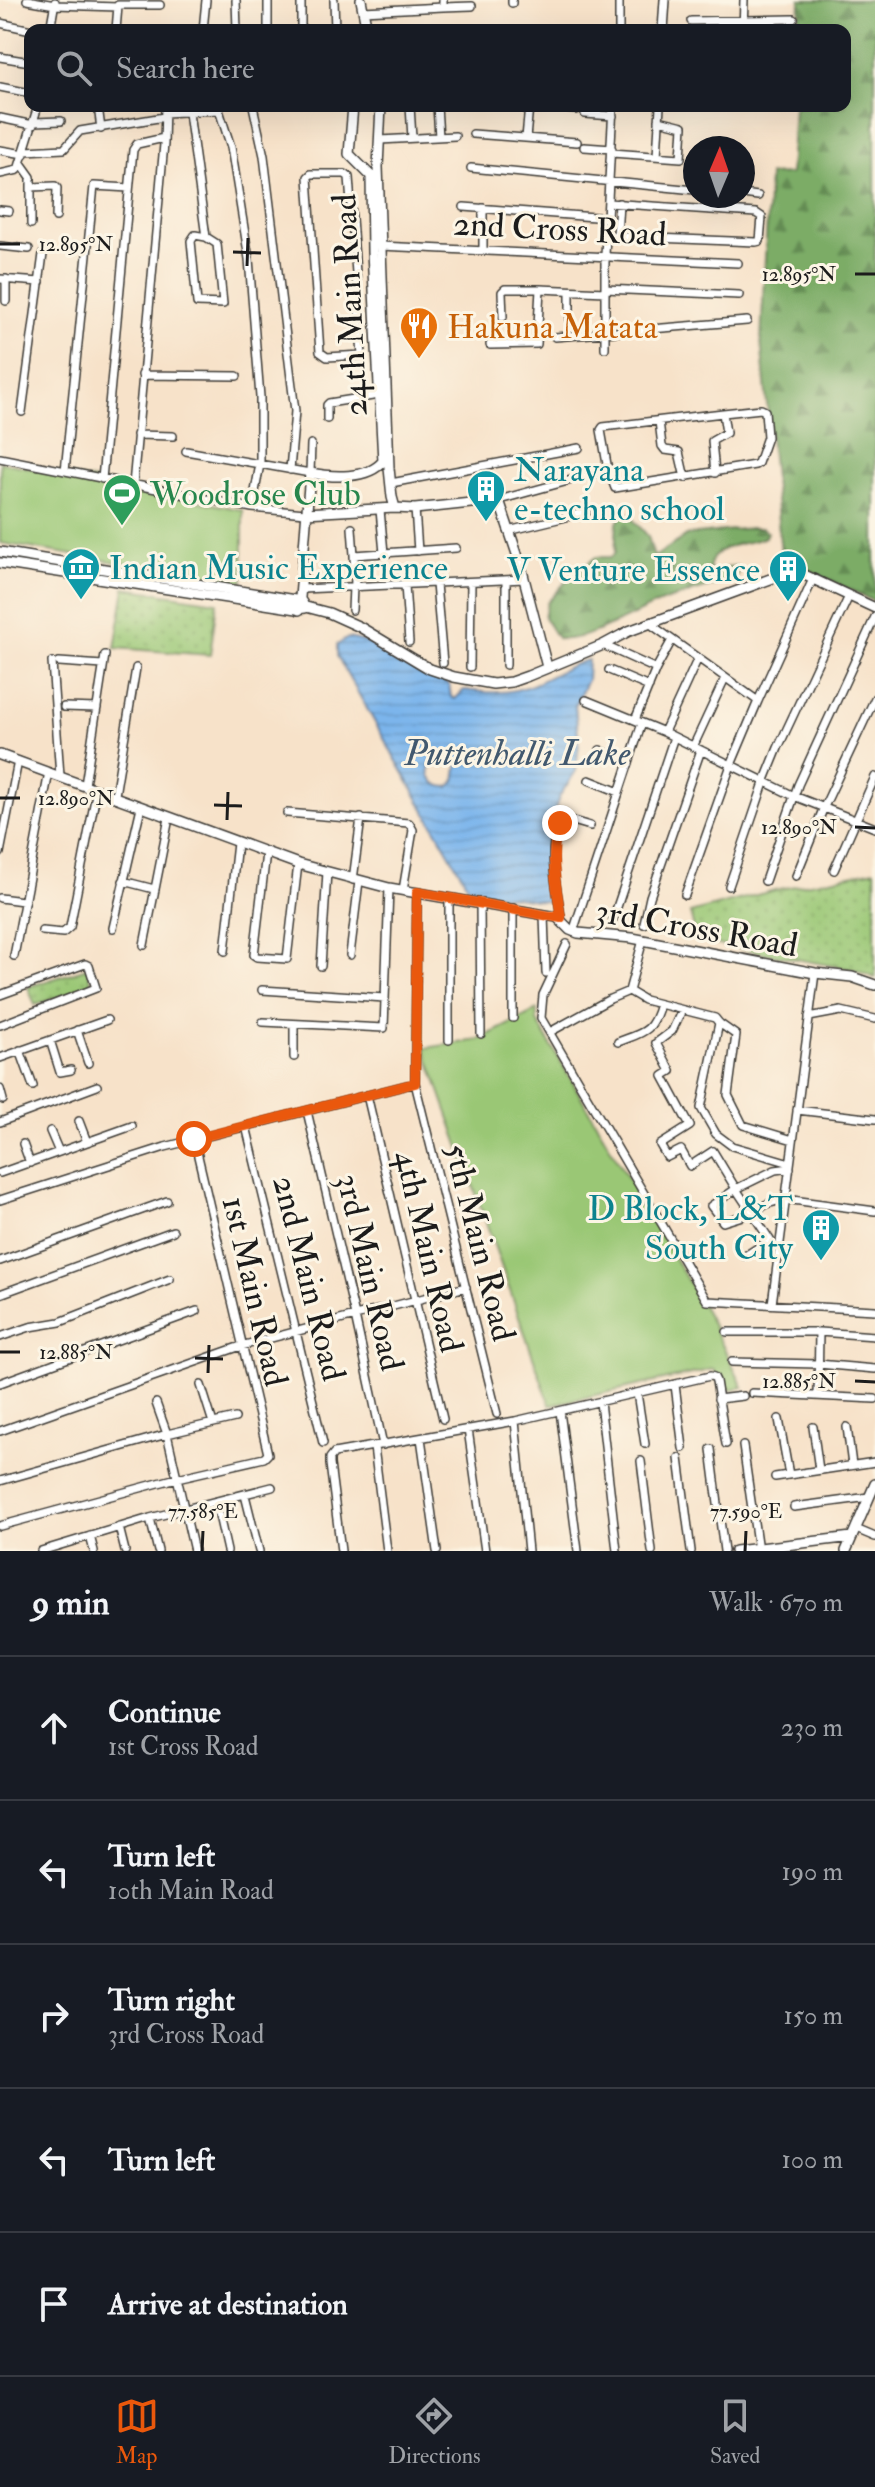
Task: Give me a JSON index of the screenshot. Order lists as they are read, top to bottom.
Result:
{
  "streets": {
    "street": [
      "2nd Cross Road",
      "24th Main Road",
      "3rd Cross Road",
      "5th Main Road",
      "4th Main Road",
      "3rd Main Road",
      "2nd Main Road",
      "1st Main Road"
    ]
  },
  "crossings": [
    ["2nd Cross Road", "24th Main Road"],
    ["3rd Cross Road", "5th Main Road"]
  ],
  "water": ["Puttenhalli Lake"],
  "places": {
    "restaurant": ["Hakuna Matata"],
    "building": ["Narayana e-techno school", "V Venture Essence", "D Block, L&T South City"],
    "sports": ["Woodrose Club"],
    "museum": ["Indian Music Experience"]
  },
  "north": "top",
  "page": {
    "search": "Search here",
    "heading": ["9 min", "Walk · 670 m"],
    "list": [
      ["Continue", "1st Cross Road", "230 m"],
      ["Turn left", "10th Main Road", "190 m"],
      ["Turn right", "3rd Cross Road", "150 m"],
      ["Turn left", "100 m"],
      "Arrive at destination"
    ],
    "nav": ["Map", "Directions", "Saved"]
  },
  "coordinates": [
    "12.895°N",
    "12.890°N",
    "12.885°N",
    "77.585°E",
    "77.590°E"
  ]
}
